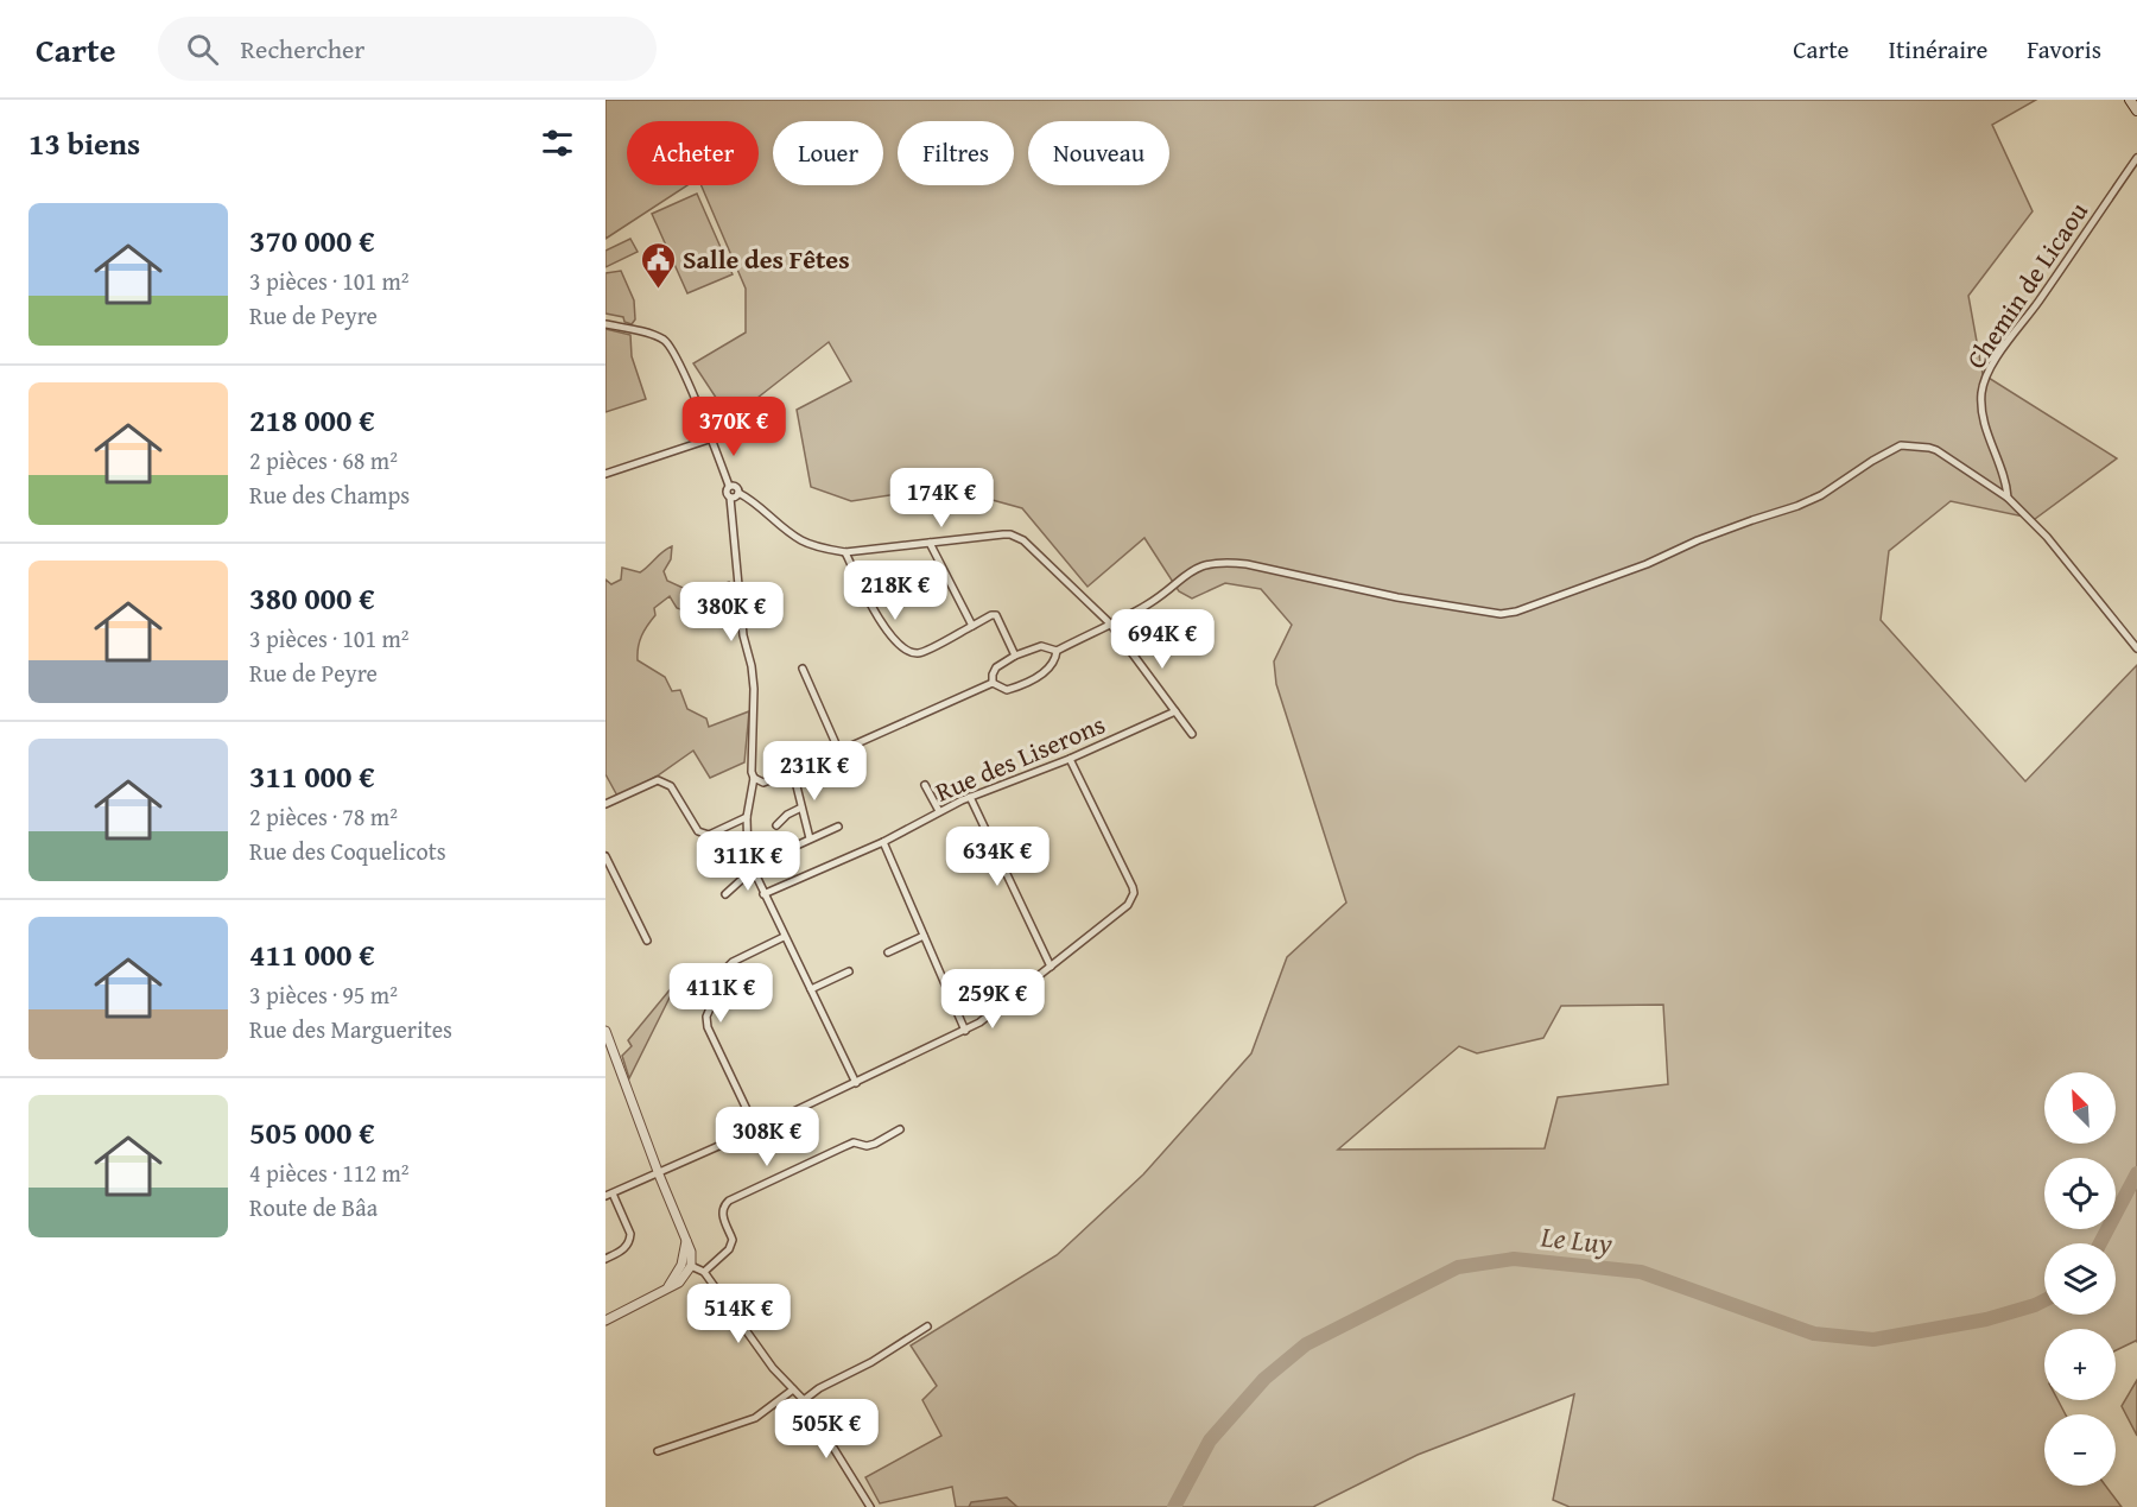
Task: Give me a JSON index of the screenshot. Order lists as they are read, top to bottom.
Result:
{
  "streets": {
    "street": ["Chemin de Licaou", "Rue des Liserons"]
  },
  "water": ["Le Luy"],
  "places": {
    "public building": ["Salle des Fêtes"]
  },
  "north": "top left",
  "page": {
    "header": "Carte",
    "search": "Rechercher",
    "nav": ["Carte", "Itinéraire", "Favoris"],
    "heading": "13 biens",
    "chip": [
      "Acheter",
      "Louer",
      "Filtres",
      "Nouveau"
    ],
    "list": [
      {
        "name": "370 000 €",
        "note": "3 pièces · 101 m² · Rue de Peyre"
      },
      {
        "name": "218 000 €",
        "note": "2 pièces · 68 m² · Rue des Champs"
      },
      {
        "name": "380 000 €",
        "note": "3 pièces · 101 m² · Rue de Peyre"
      },
      {
        "name": "311 000 €",
        "note": "2 pièces · 78 m² · Rue des Coquelicots"
      },
      {
        "name": "411 000 €",
        "note": "3 pièces · 95 m² · Rue des Marguerites"
      },
      {
        "name": "505 000 €",
        "note": "4 pièces · 112 m² · Route de Bâa"
      }
    ],
    "price": [
      "370K €",
      "174K €",
      "218K €",
      "380K €",
      "694K €",
      "231K €",
      "634K €",
      "311K €",
      "411K €",
      "259K €",
      "308K €",
      "514K €",
      "505K €"
    ],
    "map_buttons": ["+", "−"]
  }
}
